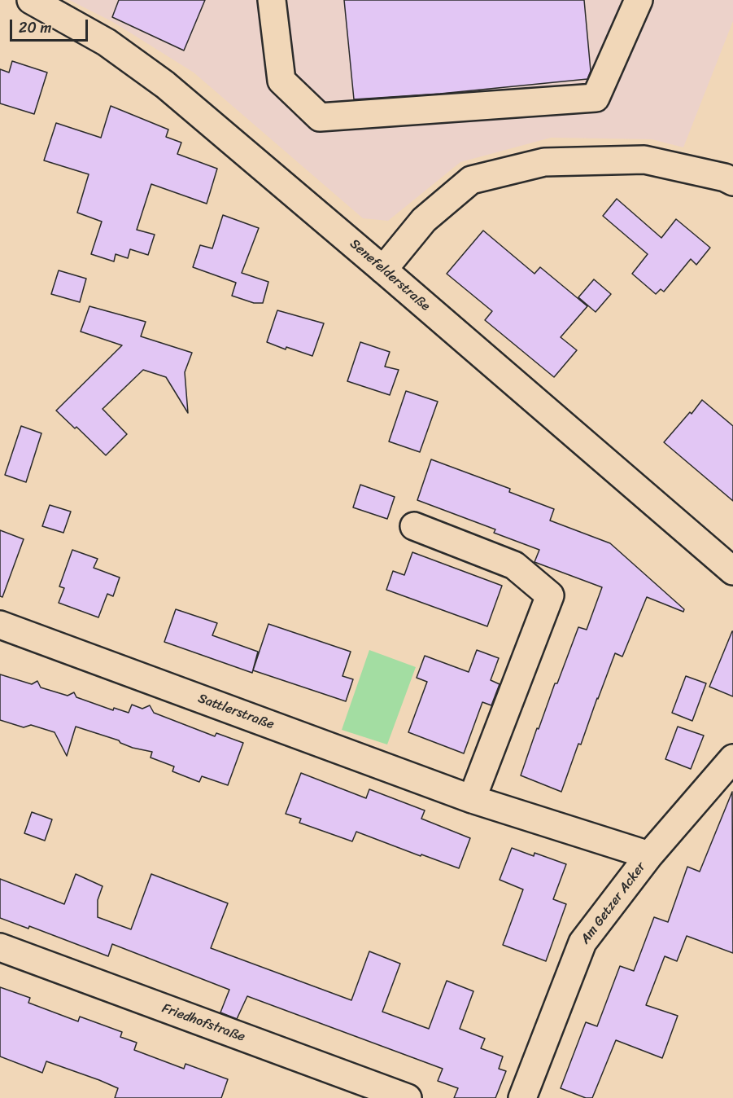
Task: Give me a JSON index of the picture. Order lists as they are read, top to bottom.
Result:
{
  "streets": {
    "street": [
      "Senefelderstraße",
      "Sattlerstraße",
      "Am Getzer Acker",
      "Friedhofstraße"
    ]
  },
  "crossings": [
    ["Sattlerstraße", "Am Getzer Acker"]
  ],
  "scale_bar": "20 m"
}
